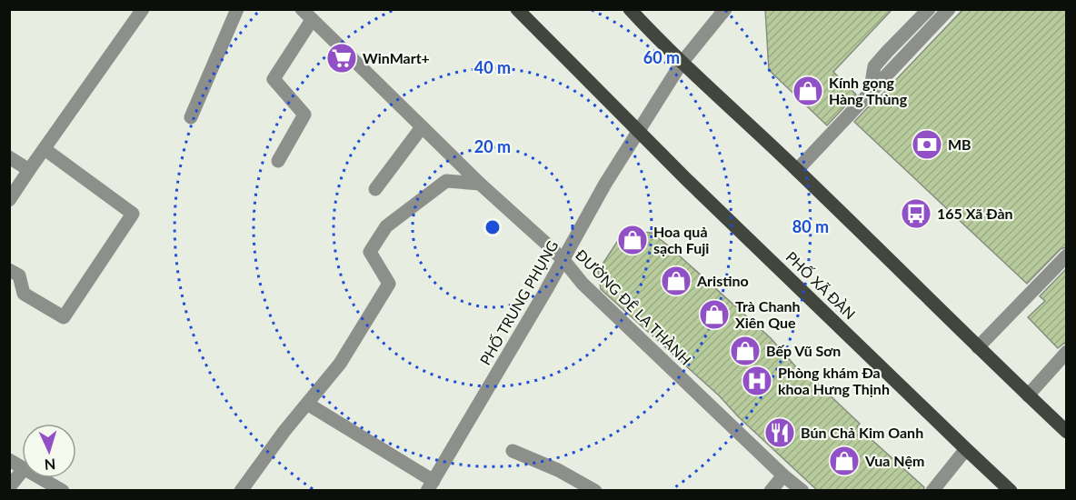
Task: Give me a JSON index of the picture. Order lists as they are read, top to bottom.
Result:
{
  "streets": {
    "main road": ["PHỐ XÃ ĐÀN"],
    "street": ["PHỐ TRUNG PHỤNG", "ĐƯỜNG ĐÊ LA THÀNH"]
  },
  "crossings": [
    ["PHỐ XÃ ĐÀN", "PHỐ TRUNG PHỤNG"],
    ["PHỐ TRUNG PHỤNG", "ĐƯỜNG ĐÊ LA THÀNH"]
  ],
  "places": {
    "supermarket": ["WinMart+"],
    "shop": [
      "Kính gọng Hàng Thùng",
      "Hoa quả sạch Fuji",
      "Aristino",
      "Trà Chanh Xiên Que",
      "Bếp Vũ Sơn",
      "Vua Nệm"
    ],
    "bank": ["MB"],
    "bus stop": ["165 Xã Đàn"],
    "hospital": ["Phòng khám Đa khoa Hưng Thịnh"],
    "restaurant": ["Bún Chả Kim Oanh"]
  },
  "north": "bottom",
  "rings": [
    "60 m",
    "40 m",
    "20 m",
    "80 m"
  ]
}
